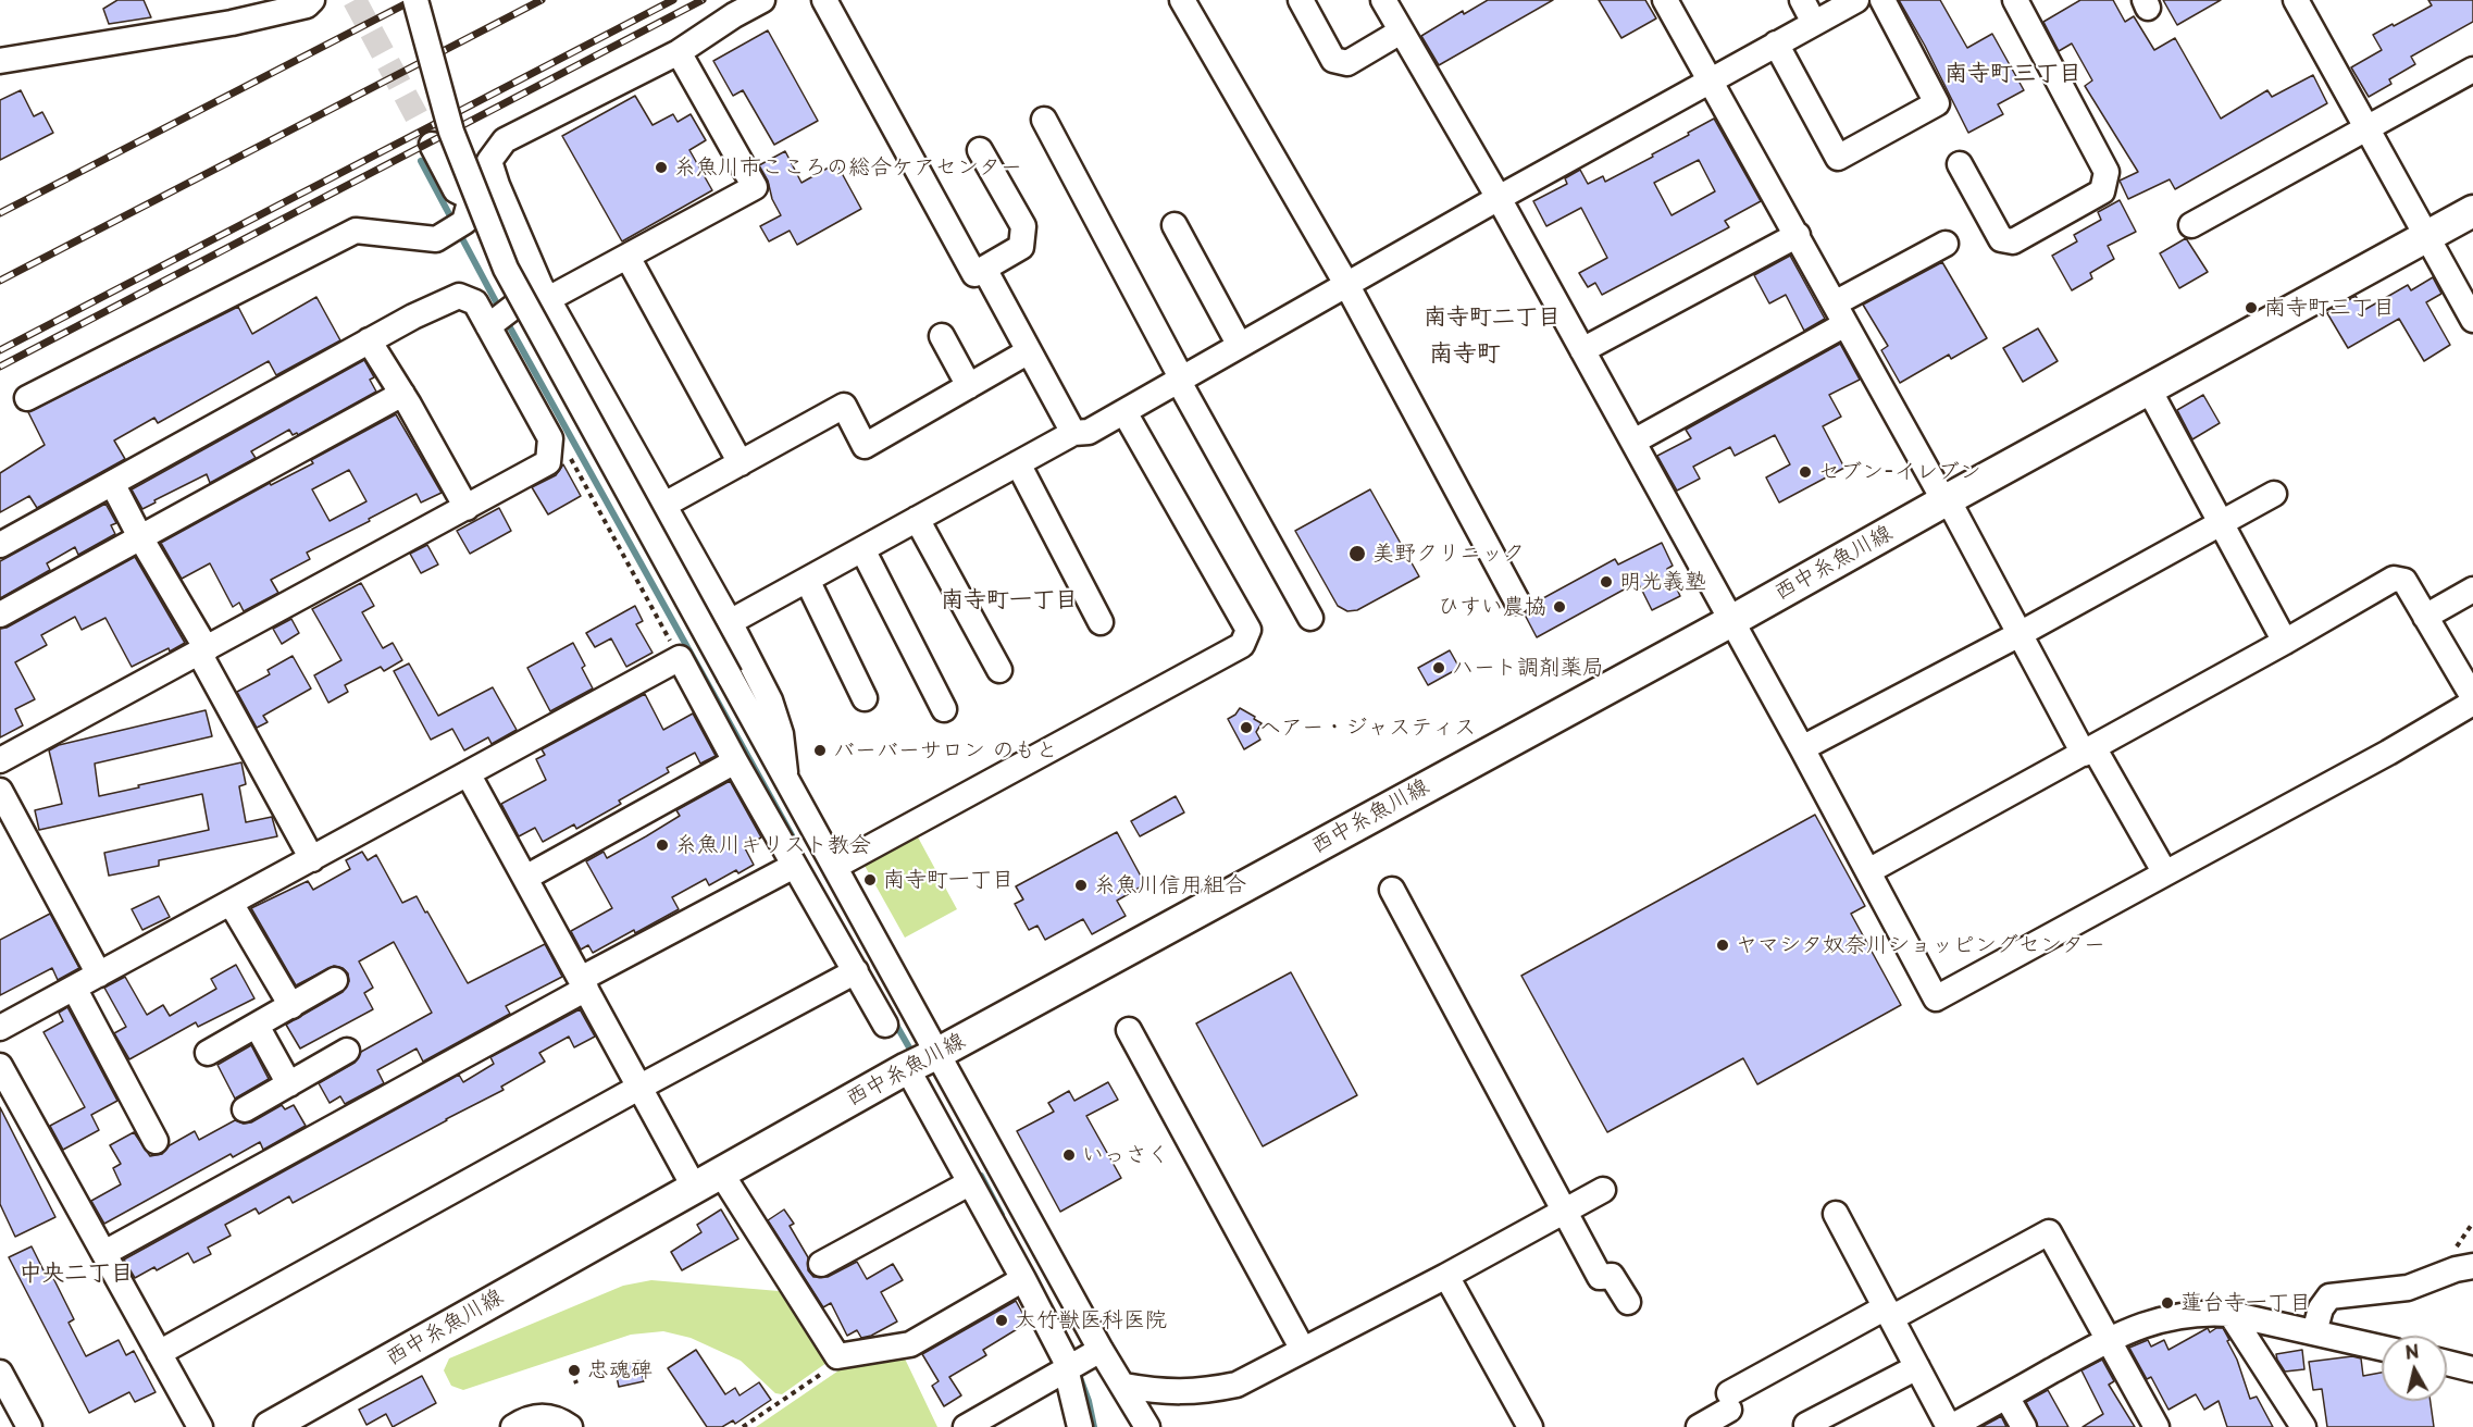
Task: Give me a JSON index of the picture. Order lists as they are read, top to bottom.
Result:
{
  "streets": {
    "main road": ["西中糸魚川線"]
  },
  "districts": [
    "南寺町三丁目",
    "南寺町二丁目",
    "南寺町",
    "南寺町一丁目",
    "中央二丁目"
  ],
  "places": [
    "糸魚川市こころの総合ケアセンター",
    "南寺町三丁目",
    "セブン-イレブン",
    "美野クリニック",
    "明光義塾",
    "ひすい農協",
    "ハート調剤薬局",
    "ヘアー・ジャスティス",
    "バーバーサロン のもと",
    "糸魚川キリスト教会",
    "南寺町一丁目",
    "糸魚川信用組合",
    "ヤマシタ奴奈川ショッピングセンター",
    "いっさく",
    "蓮台寺一丁目",
    "大竹獣医科医院",
    "忠魂碑"
  ],
  "north": "top"
}
